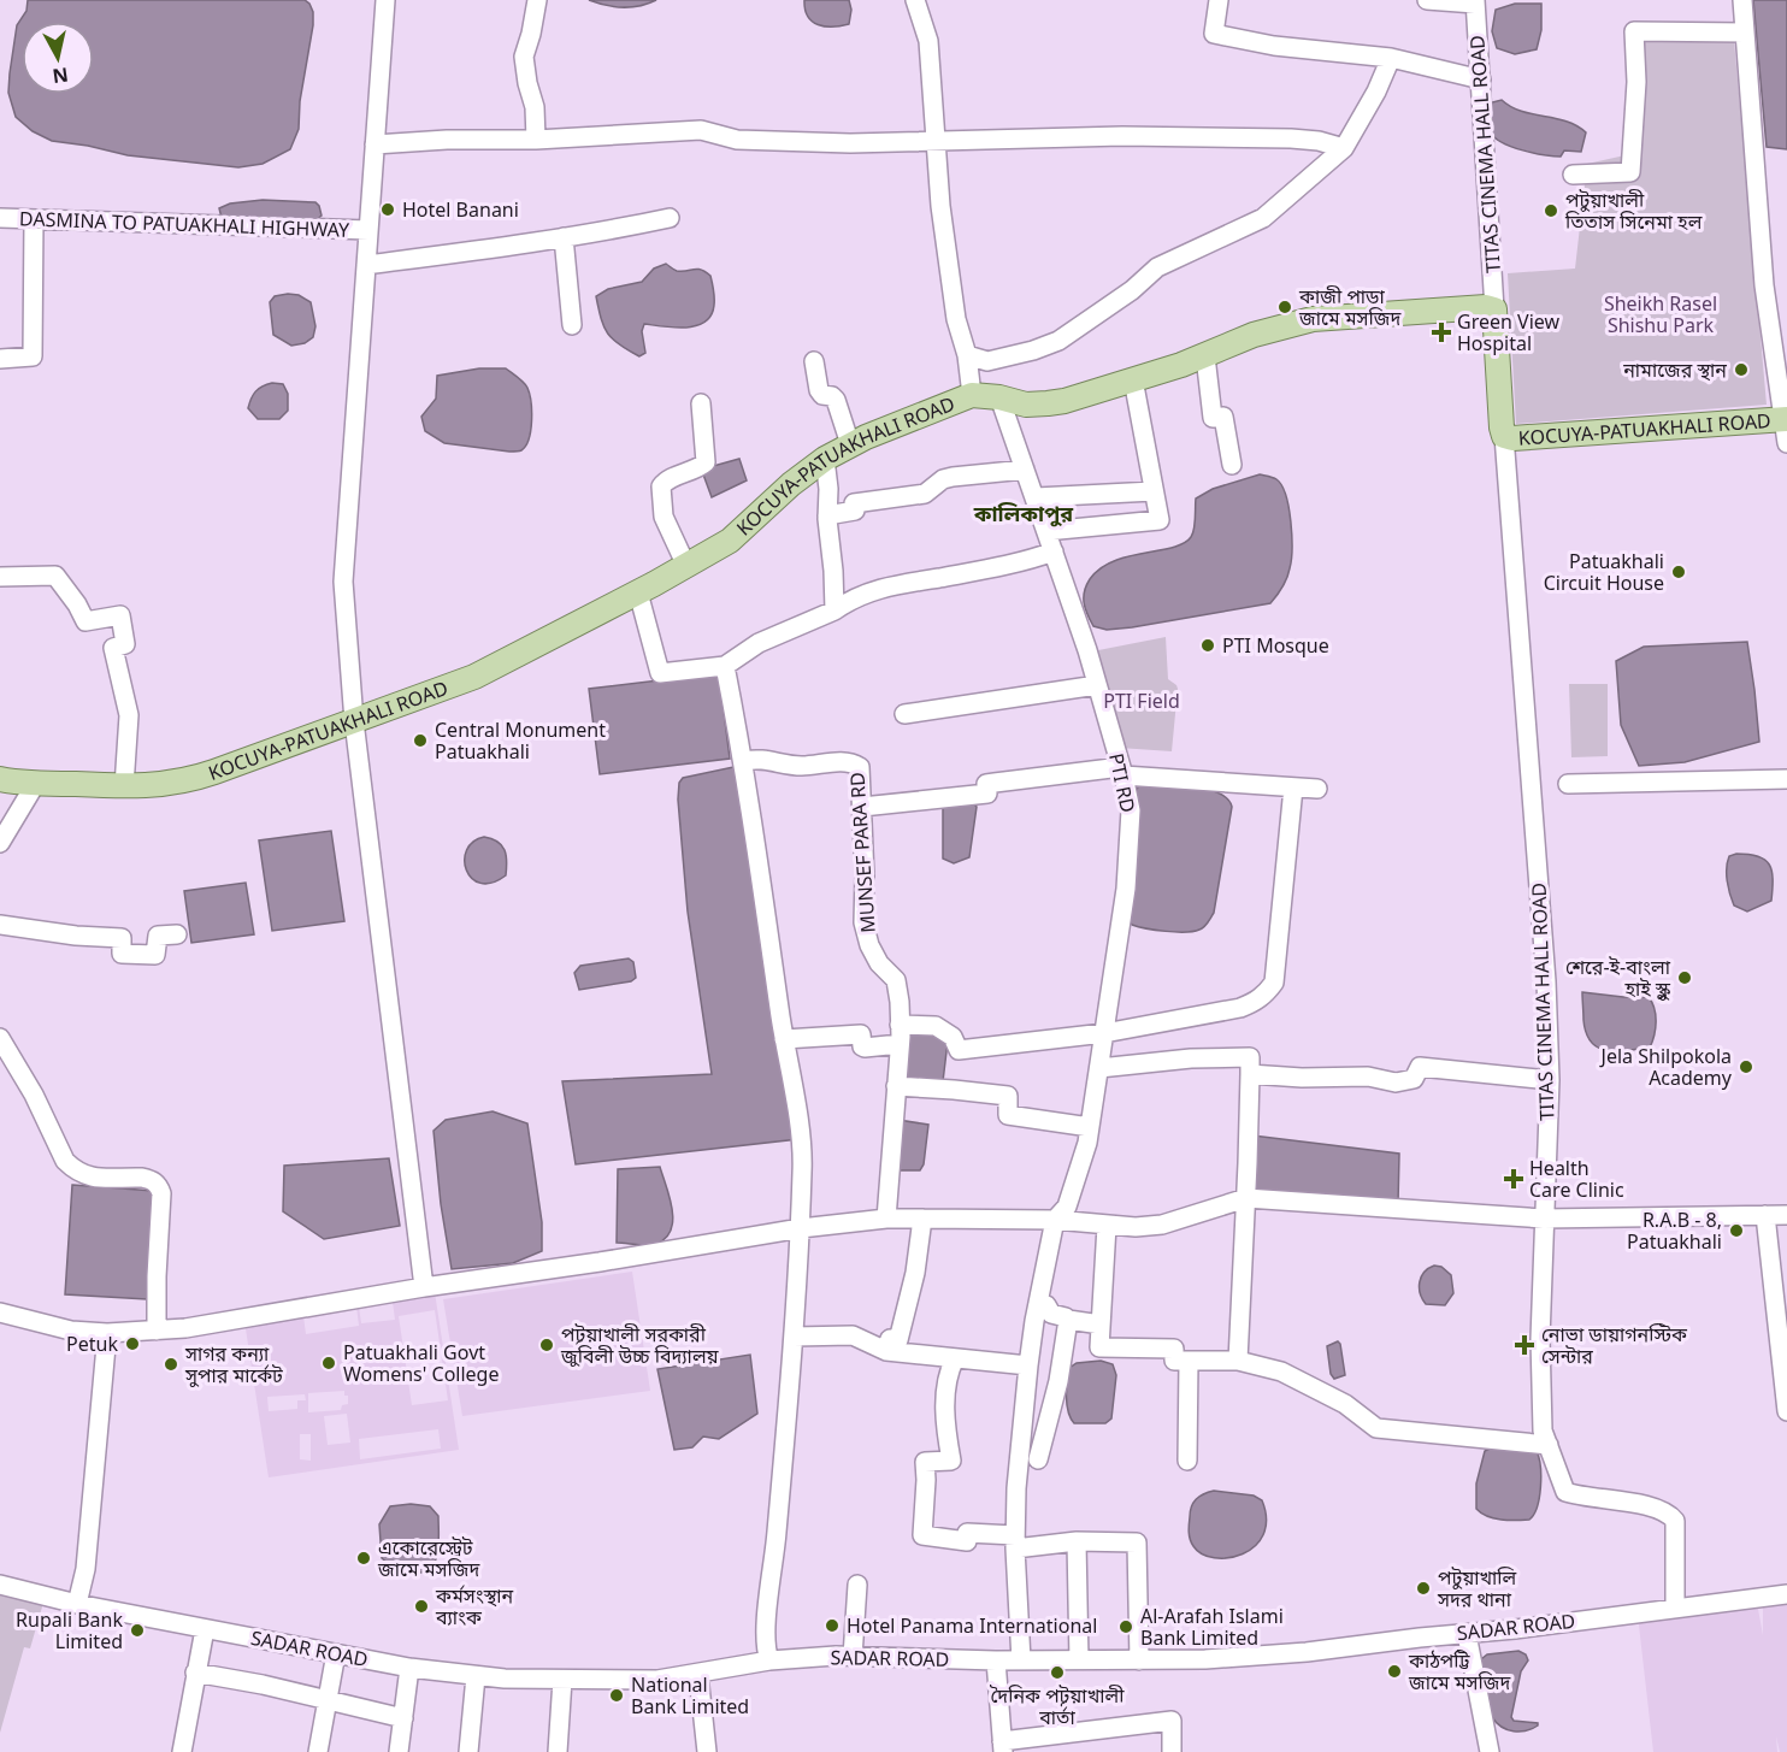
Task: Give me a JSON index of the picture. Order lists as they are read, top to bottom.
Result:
{
  "streets": {
    "main road": ["KOCUYA-PATUAKHALI ROAD"],
    "street": [
      "TITAS CINEMA HALL ROAD",
      "DASMINA TO PATUAKHALI HIGHWAY",
      "PTI RD",
      "MUNSEF PARA RD",
      "SADAR ROAD"
    ]
  },
  "crossings": [
    ["TITAS CINEMA HALL ROAD", "KOCUYA-PATUAKHALI ROAD"],
    ["TITAS CINEMA HALL ROAD", "SADAR ROAD"],
    ["KOCUYA-PATUAKHALI ROAD", "PTI RD"]
  ],
  "districts": ["কালিকাপুর"],
  "parks": ["Sheikh Rasel Shishu Park", "PTI Field"],
  "places": {
    "other": [
      "Hotel Banani",
      "পটুয়াখালী তিতাস সিনেমা হল",
      "কাজী পাড়া জামে মসজিদ",
      "নামাজের স্থান",
      "Patuakhali Circuit House",
      "PTI Mosque",
      "Central Monument Patuakhali",
      "শেরে-ই-বাংলা হাই স্কুল",
      "Jela Shilpokola Academy",
      "R.A.B - 8, Patuakhali",
      "Petuk",
      "পটুয়াখালী সরকারী জুবিলী উচ্চ বিদ্যালয়",
      "Patuakhali Govt Womens' College",
      "সাগর কন্যা সুপার মার্কেট",
      "একোরেস্ট্রেট জামে মসজিদ",
      "পটুয়াখালি সদর থানা",
      "কর্মসংস্থান ব্যাংক",
      "Hotel Panama International",
      "Al-Arafah Islami Bank Limited",
      "Rupali Bank Limited",
      "কাঠপট্টি জামে মসজিদ",
      "দৈনিক পটুয়াখালী বার্তা",
      "National Bank Limited"
    ],
    "health": ["Green View Hospital", "Health Care Clinic", "নোভা ডায়াগনস্টিক সেন্টার"]
  },
  "north": "bottom"
}
